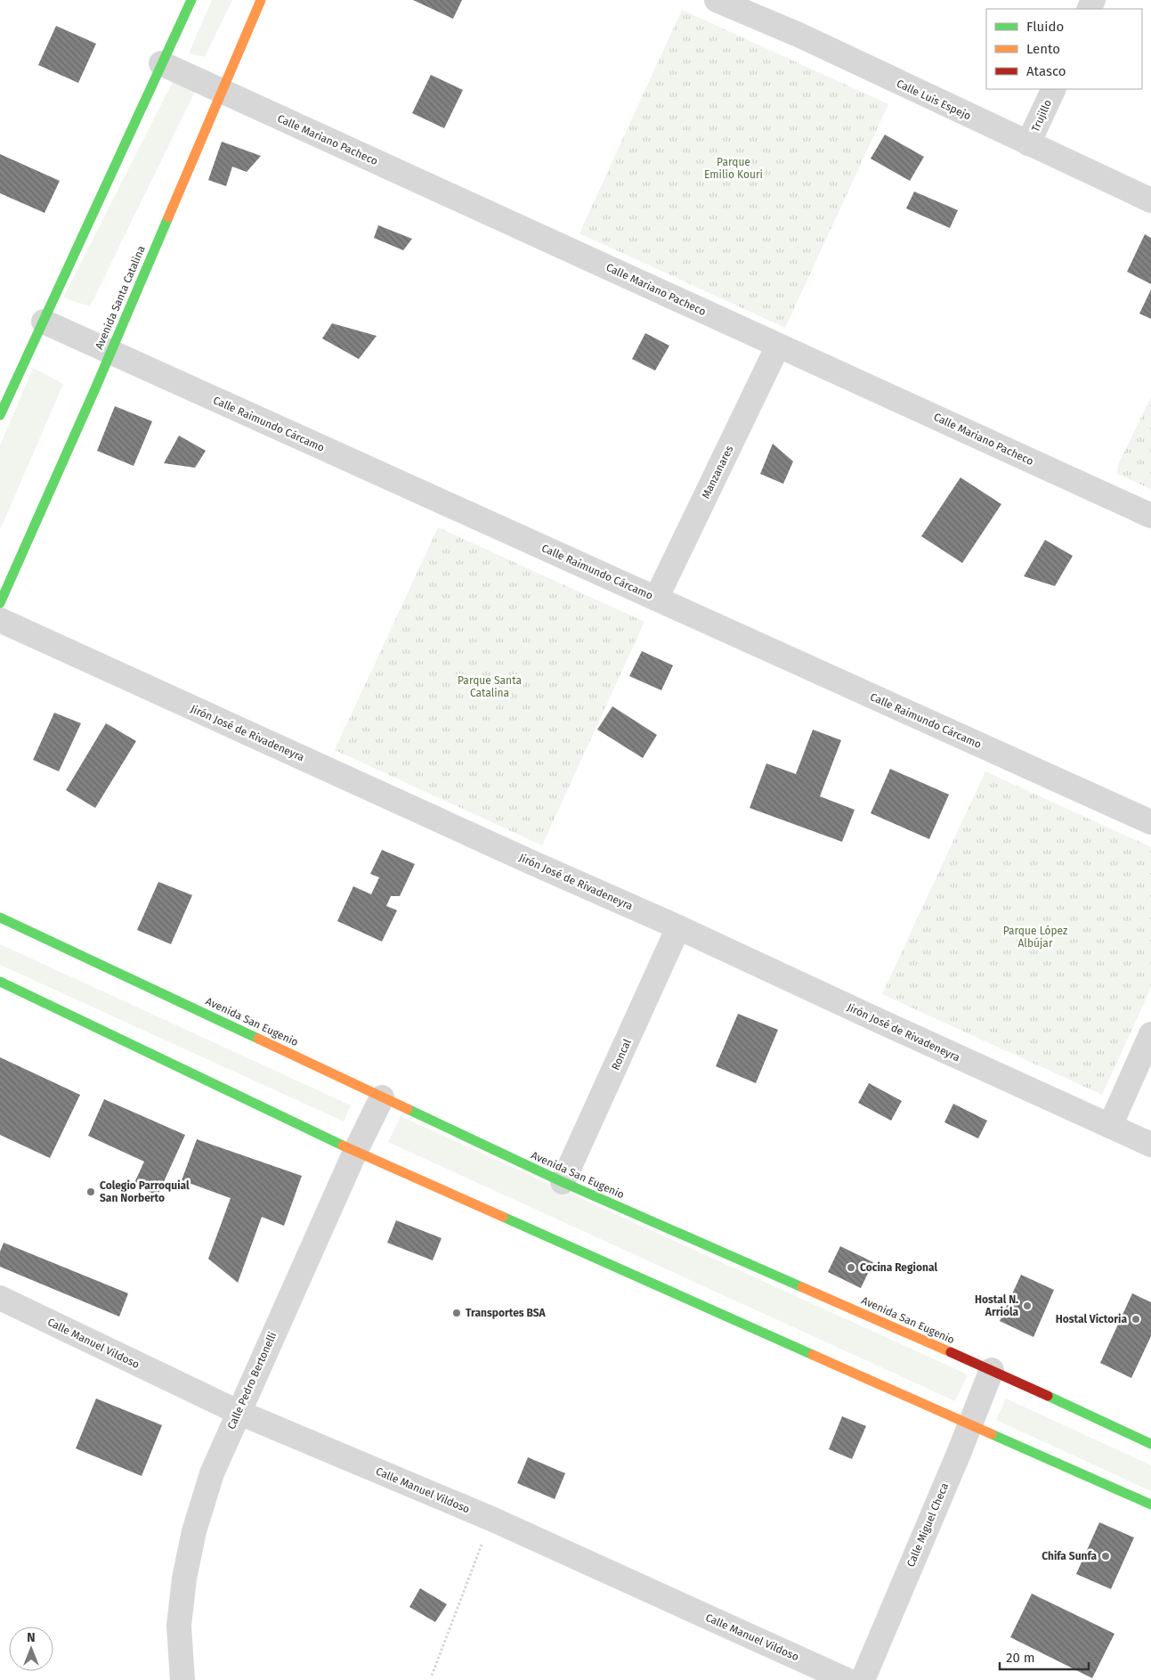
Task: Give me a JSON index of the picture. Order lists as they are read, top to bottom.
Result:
{
  "streets": {
    "street": [
      "Calle Luis Espejo",
      "Trujillo",
      "Calle Mariano Pacheco",
      "Avenida Santa Catalina",
      "Calle Raimundo Cárcamo",
      "Manzanares",
      "Jirón José de Rivadeneyra",
      "Avenida San Eugenio",
      "Roncal",
      "Calle Manuel Vildoso",
      "Calle Pedro Bertonelli",
      "Calle Miguel Checa"
    ]
  },
  "crossings": [
    ["Calle Luis Espejo", "Trujillo"],
    ["Calle Mariano Pacheco", "Avenida Santa Catalina"],
    ["Calle Mariano Pacheco", "Manzanares"],
    ["Avenida Santa Catalina", "Calle Raimundo Cárcamo"],
    ["Calle Raimundo Cárcamo", "Manzanares"],
    ["Jirón José de Rivadeneyra", "Roncal"],
    ["Avenida San Eugenio", "Roncal"],
    ["Avenida San Eugenio", "Calle Pedro Bertonelli"],
    ["Avenida San Eugenio", "Calle Miguel Checa"],
    ["Calle Manuel Vildoso", "Calle Pedro Bertonelli"]
  ],
  "parks": ["Parque Emilio Kouri", "Parque Santa Catalina", "Parque López Albújar"],
  "places": [
    "Colegio Parroquial San Norberto",
    "Cocina Regional",
    "Hostal N. Arriola",
    "Transportes BSA",
    "Hostal Victoria",
    "Chifa Sunfa"
  ],
  "legend": ["Fluido", "Lento", "Atasco"],
  "scale_bar": "20 m",
  "north": "top"
}
